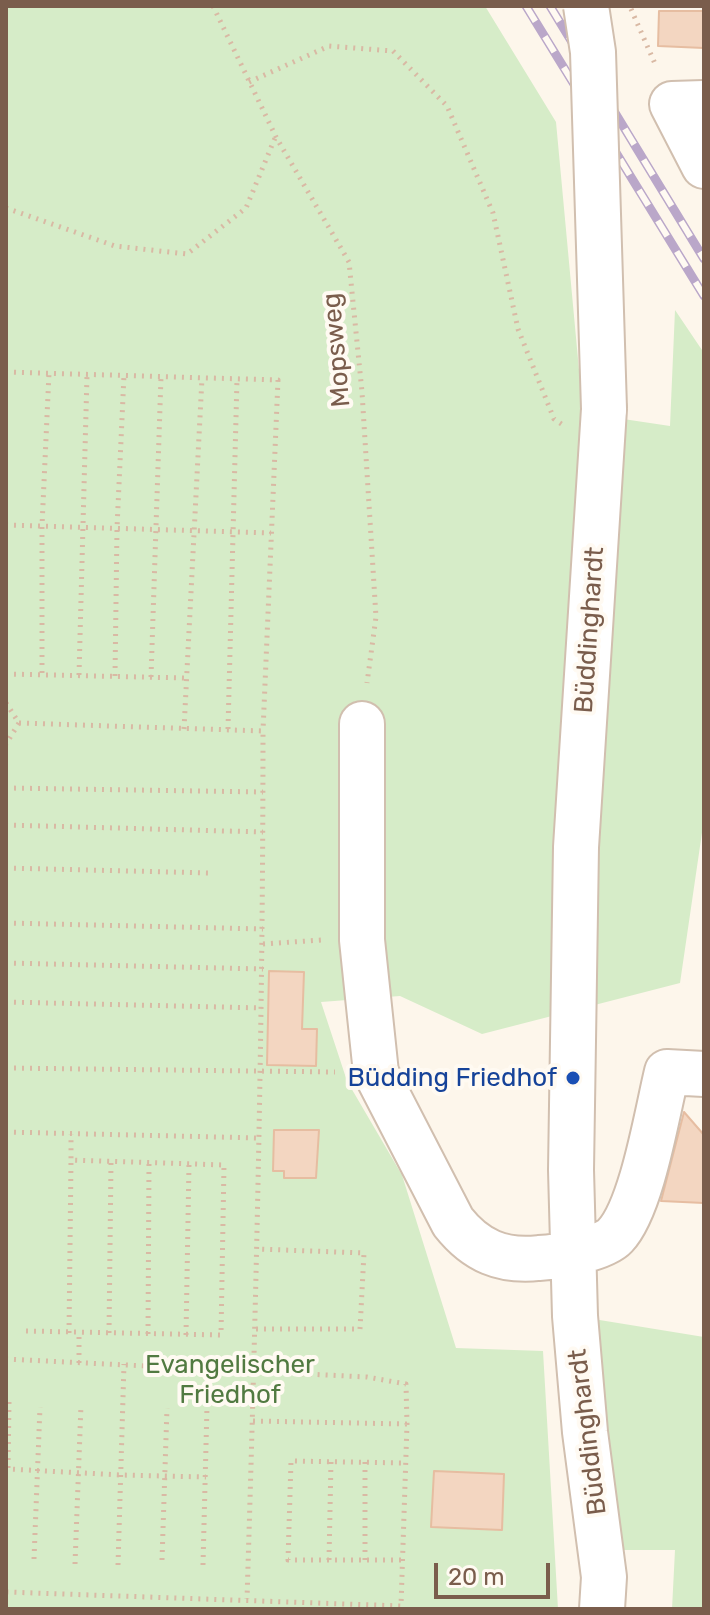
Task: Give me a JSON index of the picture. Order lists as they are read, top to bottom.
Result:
{
  "streets": {
    "street": ["Büddinghardt"],
    "path": ["Mopsweg"]
  },
  "parks": ["Evangelischer Friedhof"],
  "places": ["Büdding Friedhof"],
  "scale_bar": "20 m"
}
